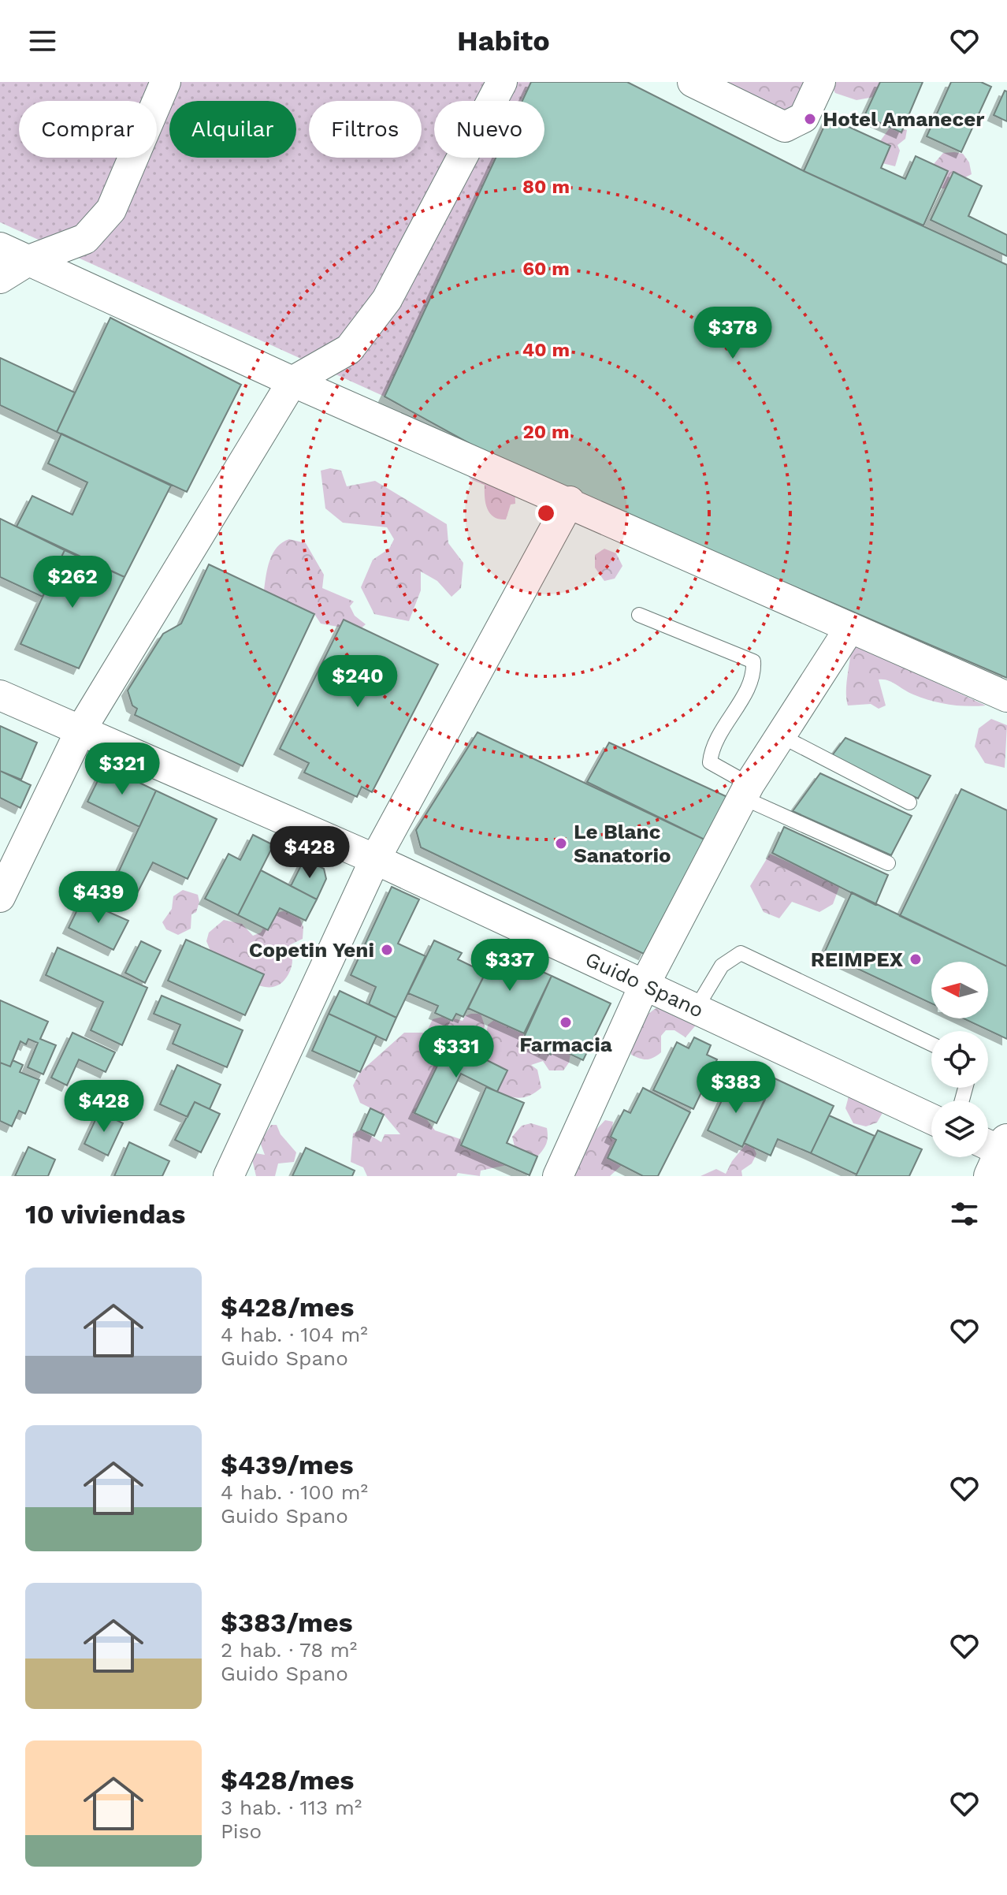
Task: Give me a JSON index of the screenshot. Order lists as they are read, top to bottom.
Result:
{
  "streets": {
    "street": ["Guido Spano"]
  },
  "places": [
    "Hotel Amanecer",
    "Le Blanc Sanatorio",
    "Copetin Yeni",
    "REIMPEX",
    "Farmacia"
  ],
  "north": "left",
  "page": {
    "header": "Habito",
    "chip": [
      "Comprar",
      "Alquilar",
      "Filtros",
      "Nuevo"
    ],
    "price": [
      "$378",
      "$262",
      "$240",
      "$321",
      "$428",
      "$439",
      "$337",
      "$331",
      "$383",
      "$428"
    ],
    "heading": "10 viviendas",
    "list": [
      {
        "name": "$428/mes",
        "note": "4 hab. · 104 m² · Guido Spano"
      },
      {
        "name": "$439/mes",
        "note": "4 hab. · 100 m² · Guido Spano"
      },
      {
        "name": "$383/mes",
        "note": "2 hab. · 78 m² · Guido Spano"
      },
      {
        "name": "$428/mes",
        "note": "3 hab. · 113 m² · Piso"
      }
    ]
  },
  "rings": [
    "80 m",
    "60 m",
    "40 m",
    "20 m"
  ]
}
